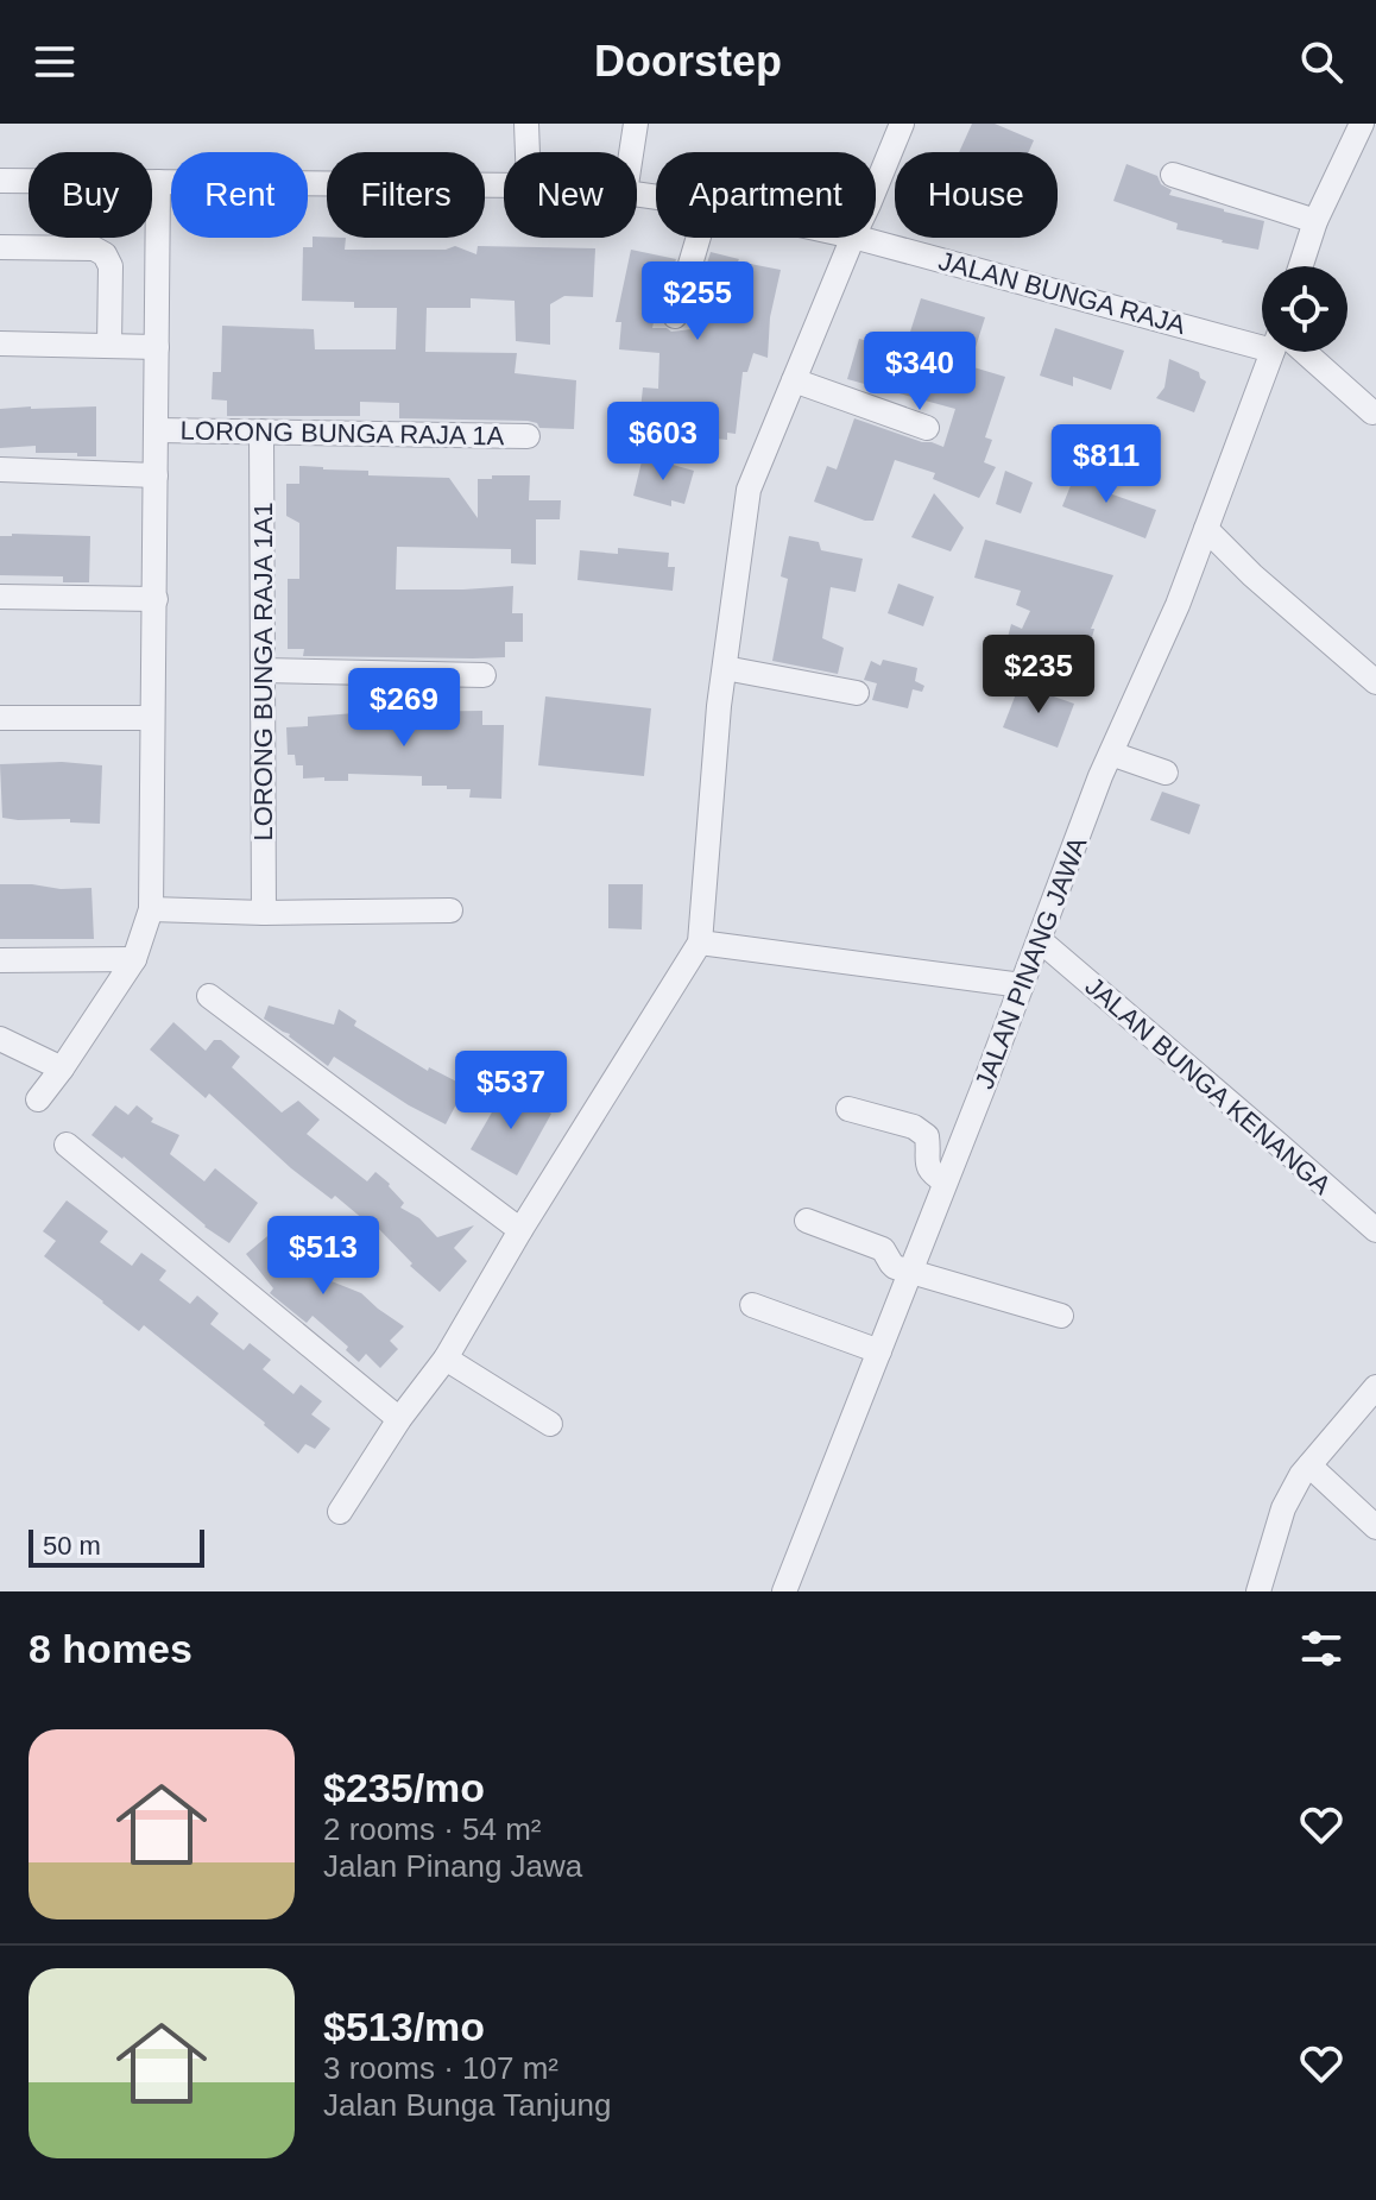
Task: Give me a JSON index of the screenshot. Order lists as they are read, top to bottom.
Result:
{
  "streets": {
    "street": [
      "JALAN BUNGA RAJA",
      "LORONG BUNGA RAJA 1A",
      "LORONG BUNGA RAJA 1A1",
      "JALAN PINANG JAWA",
      "JALAN BUNGA KENANGA"
    ]
  },
  "crossings": [
    ["LORONG BUNGA RAJA 1A", "LORONG BUNGA RAJA 1A1"],
    ["JALAN PINANG JAWA", "JALAN BUNGA KENANGA"]
  ],
  "scale_bar": "50 m",
  "page": {
    "header": "Doorstep",
    "chip": [
      "Buy",
      "Rent",
      "Filters",
      "New",
      "Apartment",
      "House"
    ],
    "price": [
      "$255",
      "$340",
      "$603",
      "$811",
      "$235",
      "$269",
      "$537",
      "$513"
    ],
    "scale": "50 m",
    "heading": "8 homes",
    "list": [
      {
        "name": "$235/mo",
        "note": "2 rooms · 54 m² · Jalan Pinang Jawa"
      },
      {
        "name": "$513/mo",
        "note": "3 rooms · 107 m² · Jalan Bunga Tanjung"
      }
    ]
  }
}
